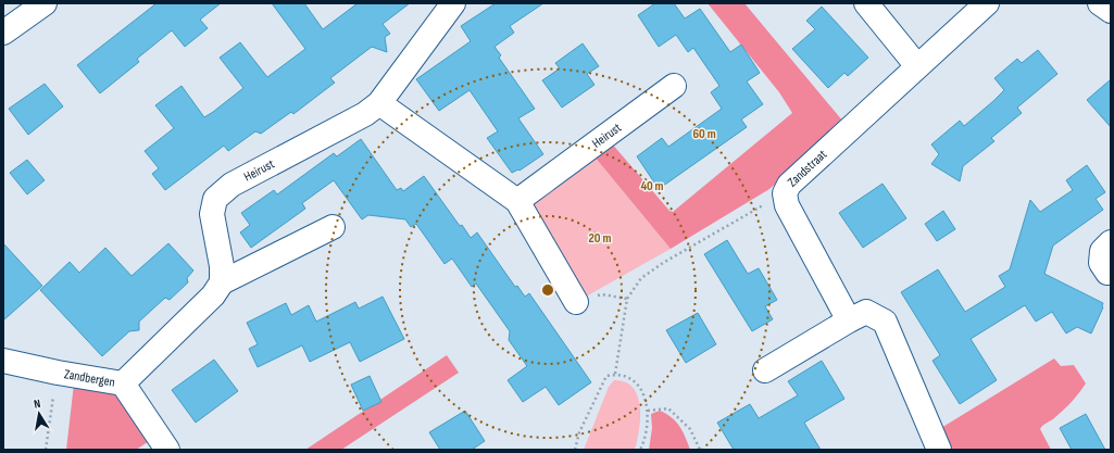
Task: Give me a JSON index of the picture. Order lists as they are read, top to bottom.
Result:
{
  "streets": {
    "street": ["Heirust", "Zandstraat", "Zandbergen"]
  },
  "north": "top",
  "rings": ["60 m", "40 m", "20 m"]
}
